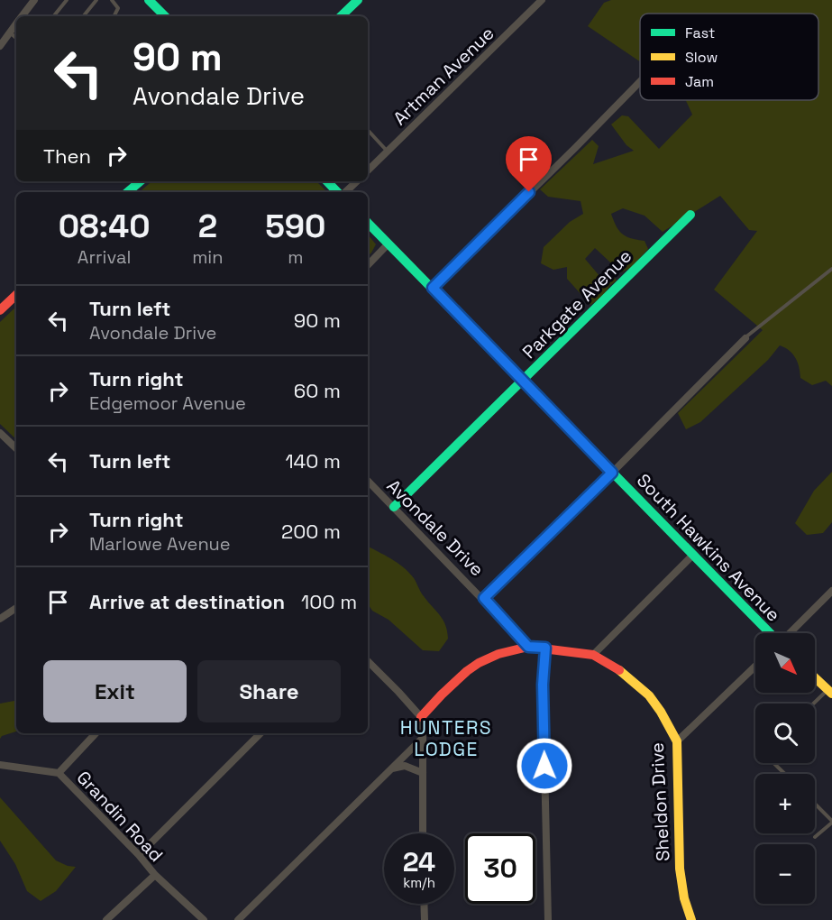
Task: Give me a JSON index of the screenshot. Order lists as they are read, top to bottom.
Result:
{
  "streets": {
    "street": [
      "Artman Avenue",
      "Parkgate Avenue",
      "Avondale Drive",
      "South Hawkins Avenue",
      "Sheldon Drive",
      "Grandin Road"
    ]
  },
  "crossings": [
    ["Parkgate Avenue", "Avondale Drive"],
    ["Parkgate Avenue", "South Hawkins Avenue"],
    ["Avondale Drive", "Sheldon Drive"]
  ],
  "districts": ["HUNTERS LODGE"],
  "legend": ["Fast", "Slow", "Jam"],
  "north": "bottom right",
  "page": {
    "turn": ["90 m", "Avondale Drive"],
    "then": "Then",
    "eta": [
      "08:40",
      "Arrival",
      "2",
      "min",
      "590",
      "m"
    ],
    "list": [
      {
        "name": "Turn left",
        "note": "Avondale Drive",
        "value": "90 m"
      },
      {
        "name": "Turn right",
        "note": "Edgemoor Avenue",
        "value": "60 m"
      },
      {
        "name": "Turn left",
        "value": "140 m"
      },
      {
        "name": "Turn right",
        "note": "Marlowe Avenue",
        "value": "200 m"
      },
      {
        "name": "Arrive at destination",
        "value": "100 m"
      }
    ],
    "map_buttons": ["+", "−"],
    "buttons": ["Exit", "Share"],
    "speed": "24 km/h",
    "limit": "30"
  }
}
